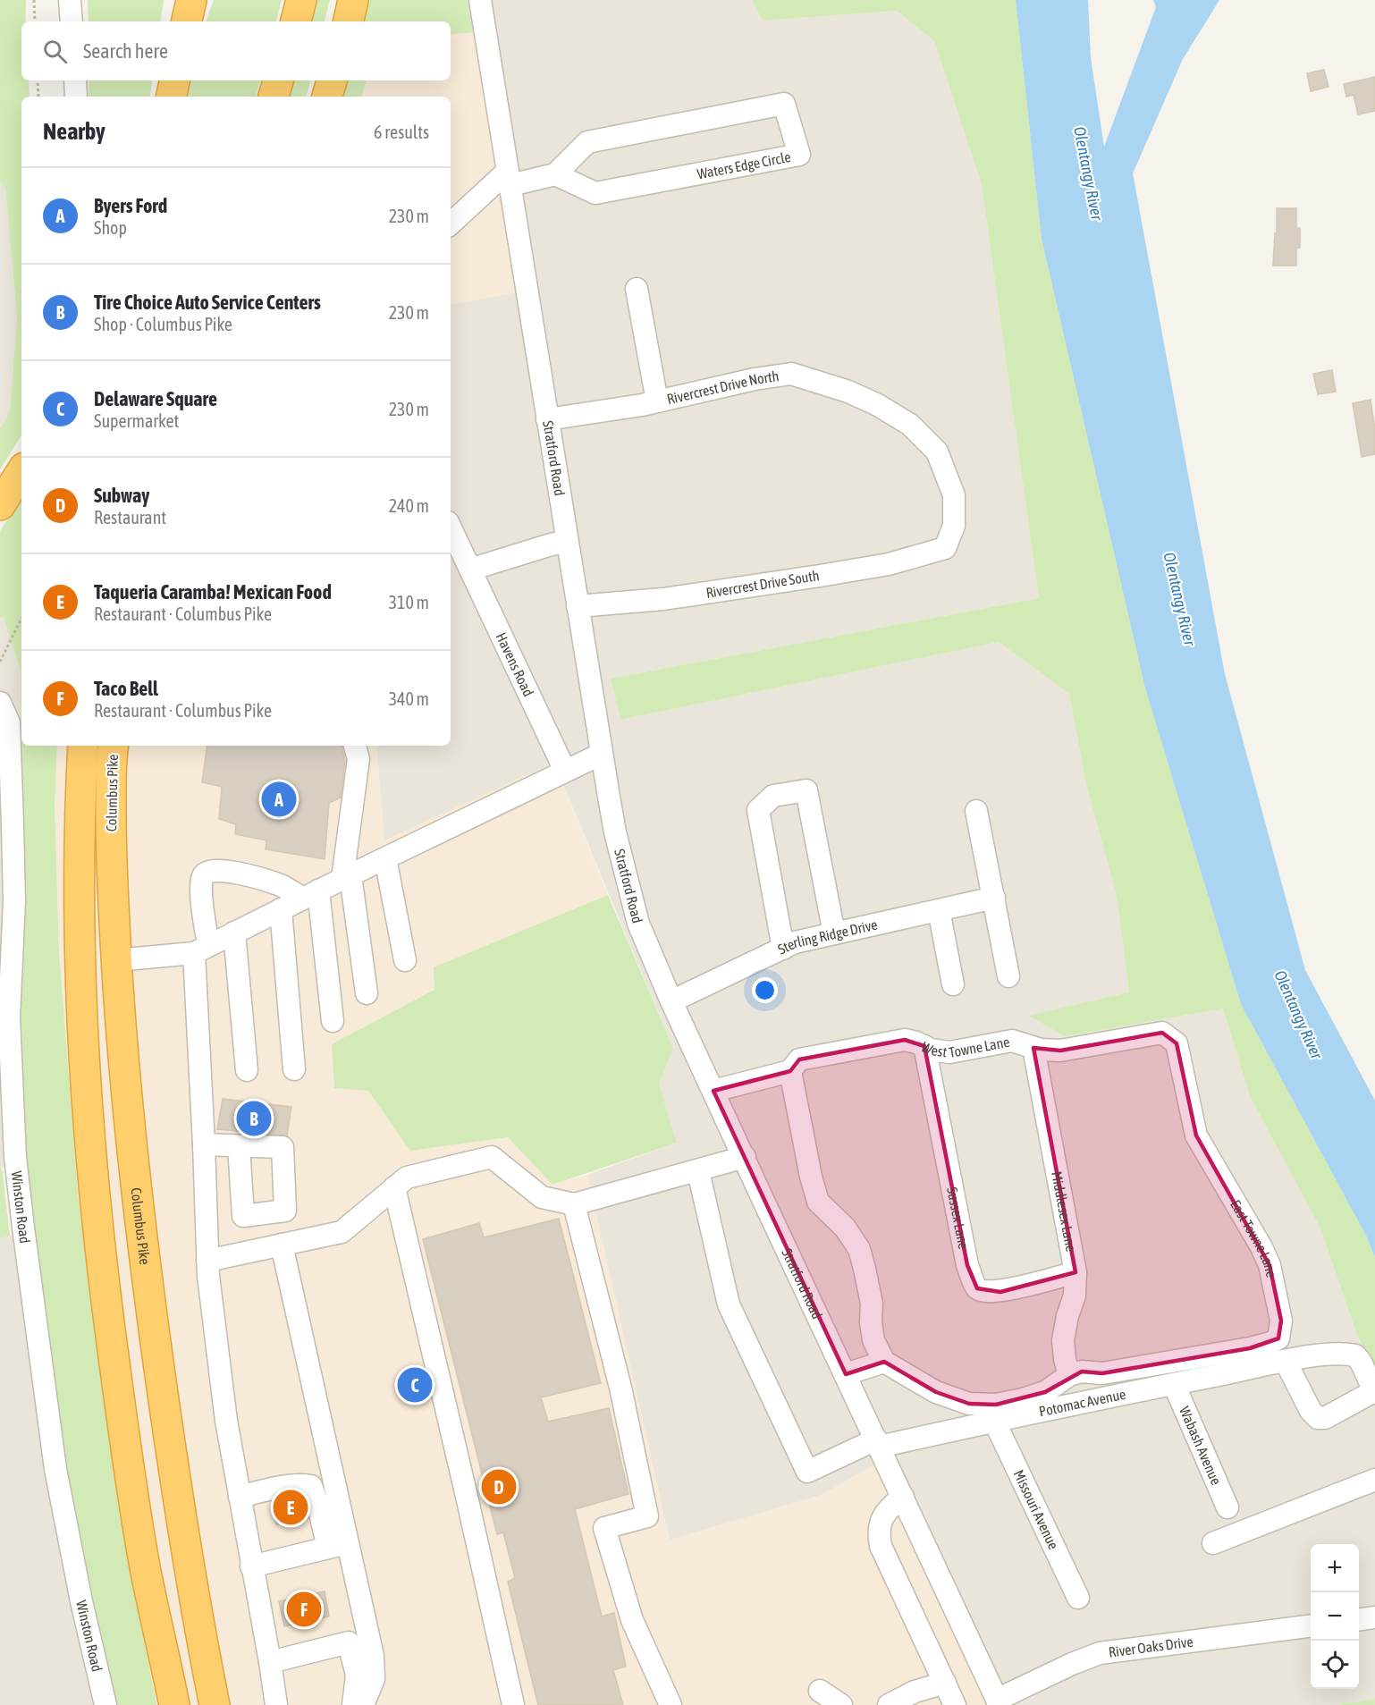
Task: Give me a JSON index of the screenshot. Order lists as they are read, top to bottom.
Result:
{
  "streets": {
    "highway": ["Columbus Pike"],
    "street": [
      "Waters Edge Circle",
      "Rivercrest Drive North",
      "Stratford Road",
      "Rivercrest Drive South",
      "Havens Road",
      "Sterling Ridge Drive",
      "West Towne Lane",
      "Winston Road",
      "Middlesex Lane",
      "Sussex Lane",
      "East Towne Lane",
      "Potomac Avenue",
      "Wabash Avenue",
      "Missouri Avenue",
      "River Oaks Drive"
    ]
  },
  "crossings": [
    ["Rivercrest Drive North", "Stratford Road"],
    ["Rivercrest Drive North", "Rivercrest Drive South"],
    ["Stratford Road", "Rivercrest Drive South"],
    ["Stratford Road", "Sterling Ridge Drive"],
    ["Stratford Road", "West Towne Lane"],
    ["Stratford Road", "Potomac Avenue"],
    ["Stratford Road", "River Oaks Drive"],
    ["West Towne Lane", "Middlesex Lane"],
    ["West Towne Lane", "Sussex Lane"],
    ["West Towne Lane", "East Towne Lane"],
    ["Middlesex Lane", "Sussex Lane"],
    ["Middlesex Lane", "East Towne Lane"],
    ["Potomac Avenue", "Wabash Avenue"],
    ["Potomac Avenue", "Missouri Avenue"]
  ],
  "water": ["Olentangy River"],
  "page": {
    "search": "Search here",
    "heading": ["Nearby", "6 results"],
    "list": [
      {
        "mark": "A",
        "name": "Byers Ford",
        "note": "Shop",
        "value": "230 m"
      },
      {
        "mark": "B",
        "name": "Tire Choice Auto Service Centers",
        "note": "Shop · Columbus Pike",
        "value": "230 m"
      },
      {
        "mark": "C",
        "name": "Delaware Square",
        "note": "Supermarket",
        "value": "230 m"
      },
      {
        "mark": "D",
        "name": "Subway",
        "note": "Restaurant",
        "value": "240 m"
      },
      {
        "mark": "E",
        "name": "Taqueria Caramba! Mexican Food",
        "note": "Restaurant · Columbus Pike",
        "value": "310 m"
      },
      {
        "mark": "F",
        "name": "Taco Bell",
        "note": "Restaurant · Columbus Pike",
        "value": "340 m"
      }
    ],
    "pins": [
      "A",
      "B",
      "C",
      "D",
      "E",
      "F"
    ],
    "map_buttons": ["+", "−"]
  }
}
